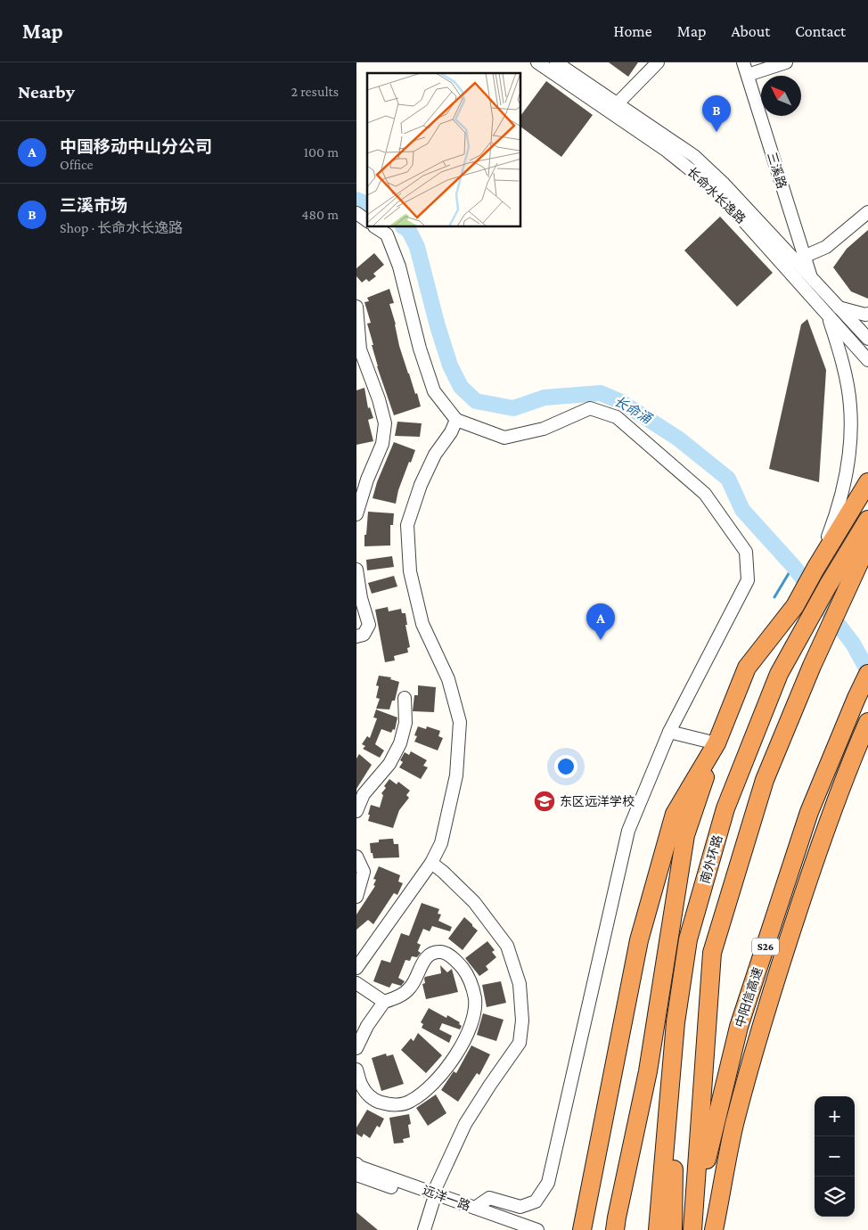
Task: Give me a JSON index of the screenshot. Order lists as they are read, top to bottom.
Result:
{
  "streets": {
    "highway": ["南外环路", "S26", "中阳信高速"],
    "street": ["三溪路", "长命水长逸路", "远洋一路"]
  },
  "crossings": [
    ["三溪路", "长命水长逸路"]
  ],
  "water": ["长命涌"],
  "places": {
    "school or university": ["东区远洋学校"]
  },
  "north": "top left",
  "page": {
    "header": "Map",
    "nav": [
      "Home",
      "Map",
      "About",
      "Contact"
    ],
    "heading": ["Nearby", "2 results"],
    "pins": ["B", "A"],
    "list": [
      {
        "mark": "A",
        "name": "中国移动中山分公司",
        "note": "Office",
        "value": "100 m"
      },
      {
        "mark": "B",
        "name": "三溪市场",
        "note": "Shop · 长命水长逸路",
        "value": "480 m"
      }
    ],
    "map_buttons": ["+", "−"]
  }
}
